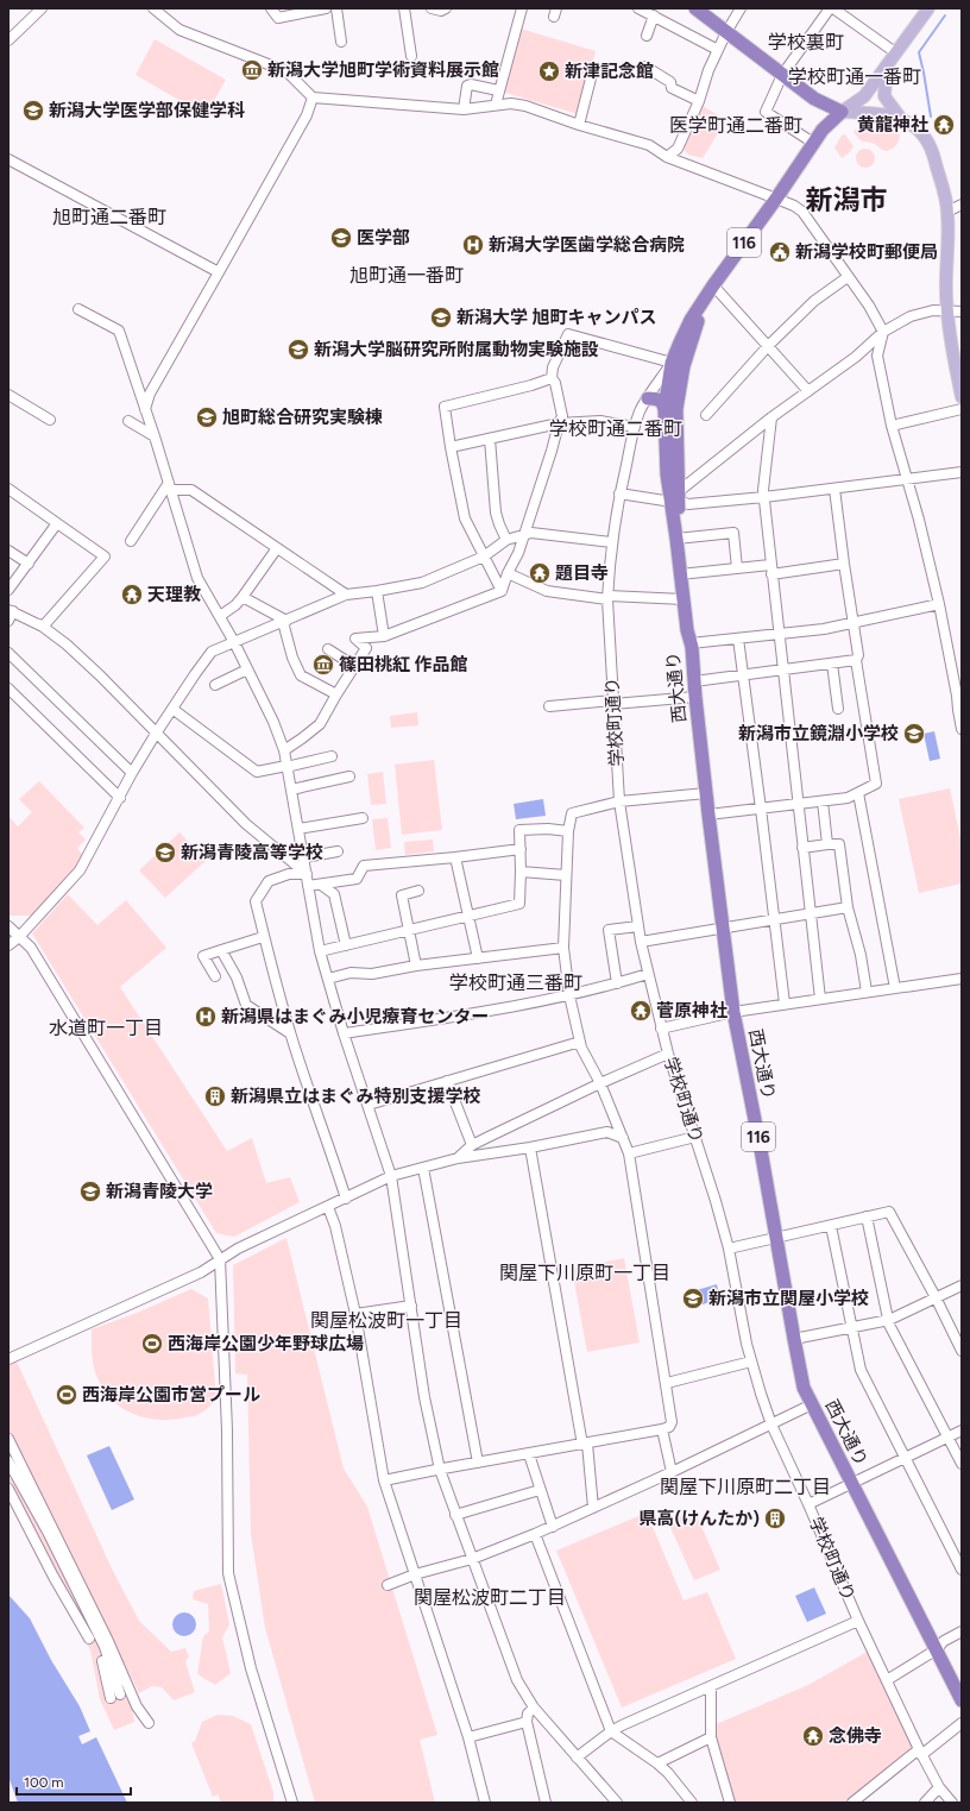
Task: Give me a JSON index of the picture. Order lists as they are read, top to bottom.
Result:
{
  "streets": {
    "highway": ["116", "西大通り"],
    "street": ["学校町通り"]
  },
  "crossings": [
    ["西大通り", "学校町通り"]
  ],
  "districts": [
    "学校裏町",
    "学校町通一番町",
    "医学町通二番町",
    "新潟市",
    "旭町通二番町",
    "旭町通一番町",
    "学校町通二番町",
    "学校町通三番町",
    "水道町一丁目",
    "関屋下川原町一丁目",
    "関屋松波町一丁目",
    "関屋下川原町二丁目",
    "関屋松波町二丁目"
  ],
  "places": {
    "museum": ["新潟大学旭町学術資料展示館", "篠田桃紅 作品館"],
    "place": ["新津記念館"],
    "school or university": [
      "新潟大学医学部保健学科",
      "医学部",
      "新潟大学 旭町キャンパス",
      "新潟大学脳研究所附属動物実験施設",
      "旭町総合研究実験棟",
      "新潟市立鏡淵小学校",
      "新潟青陵高等学校",
      "新潟青陵大学",
      "新潟市立関屋小学校"
    ],
    "temple": [
      "黄龍神社",
      "題目寺",
      "天理教",
      "菅原神社",
      "念佛寺"
    ],
    "hospital": ["新潟大学医歯学総合病院", "新潟県はまぐみ小児療育センター"],
    "public building": ["新潟学校町郵便局"],
    "building": ["新潟県立はまぐみ特別支援学校", "県高(けんたか)"],
    "sports": ["西海岸公園少年野球広場", "西海岸公園市営プール"]
  },
  "scale_bar": "100 m"
}
